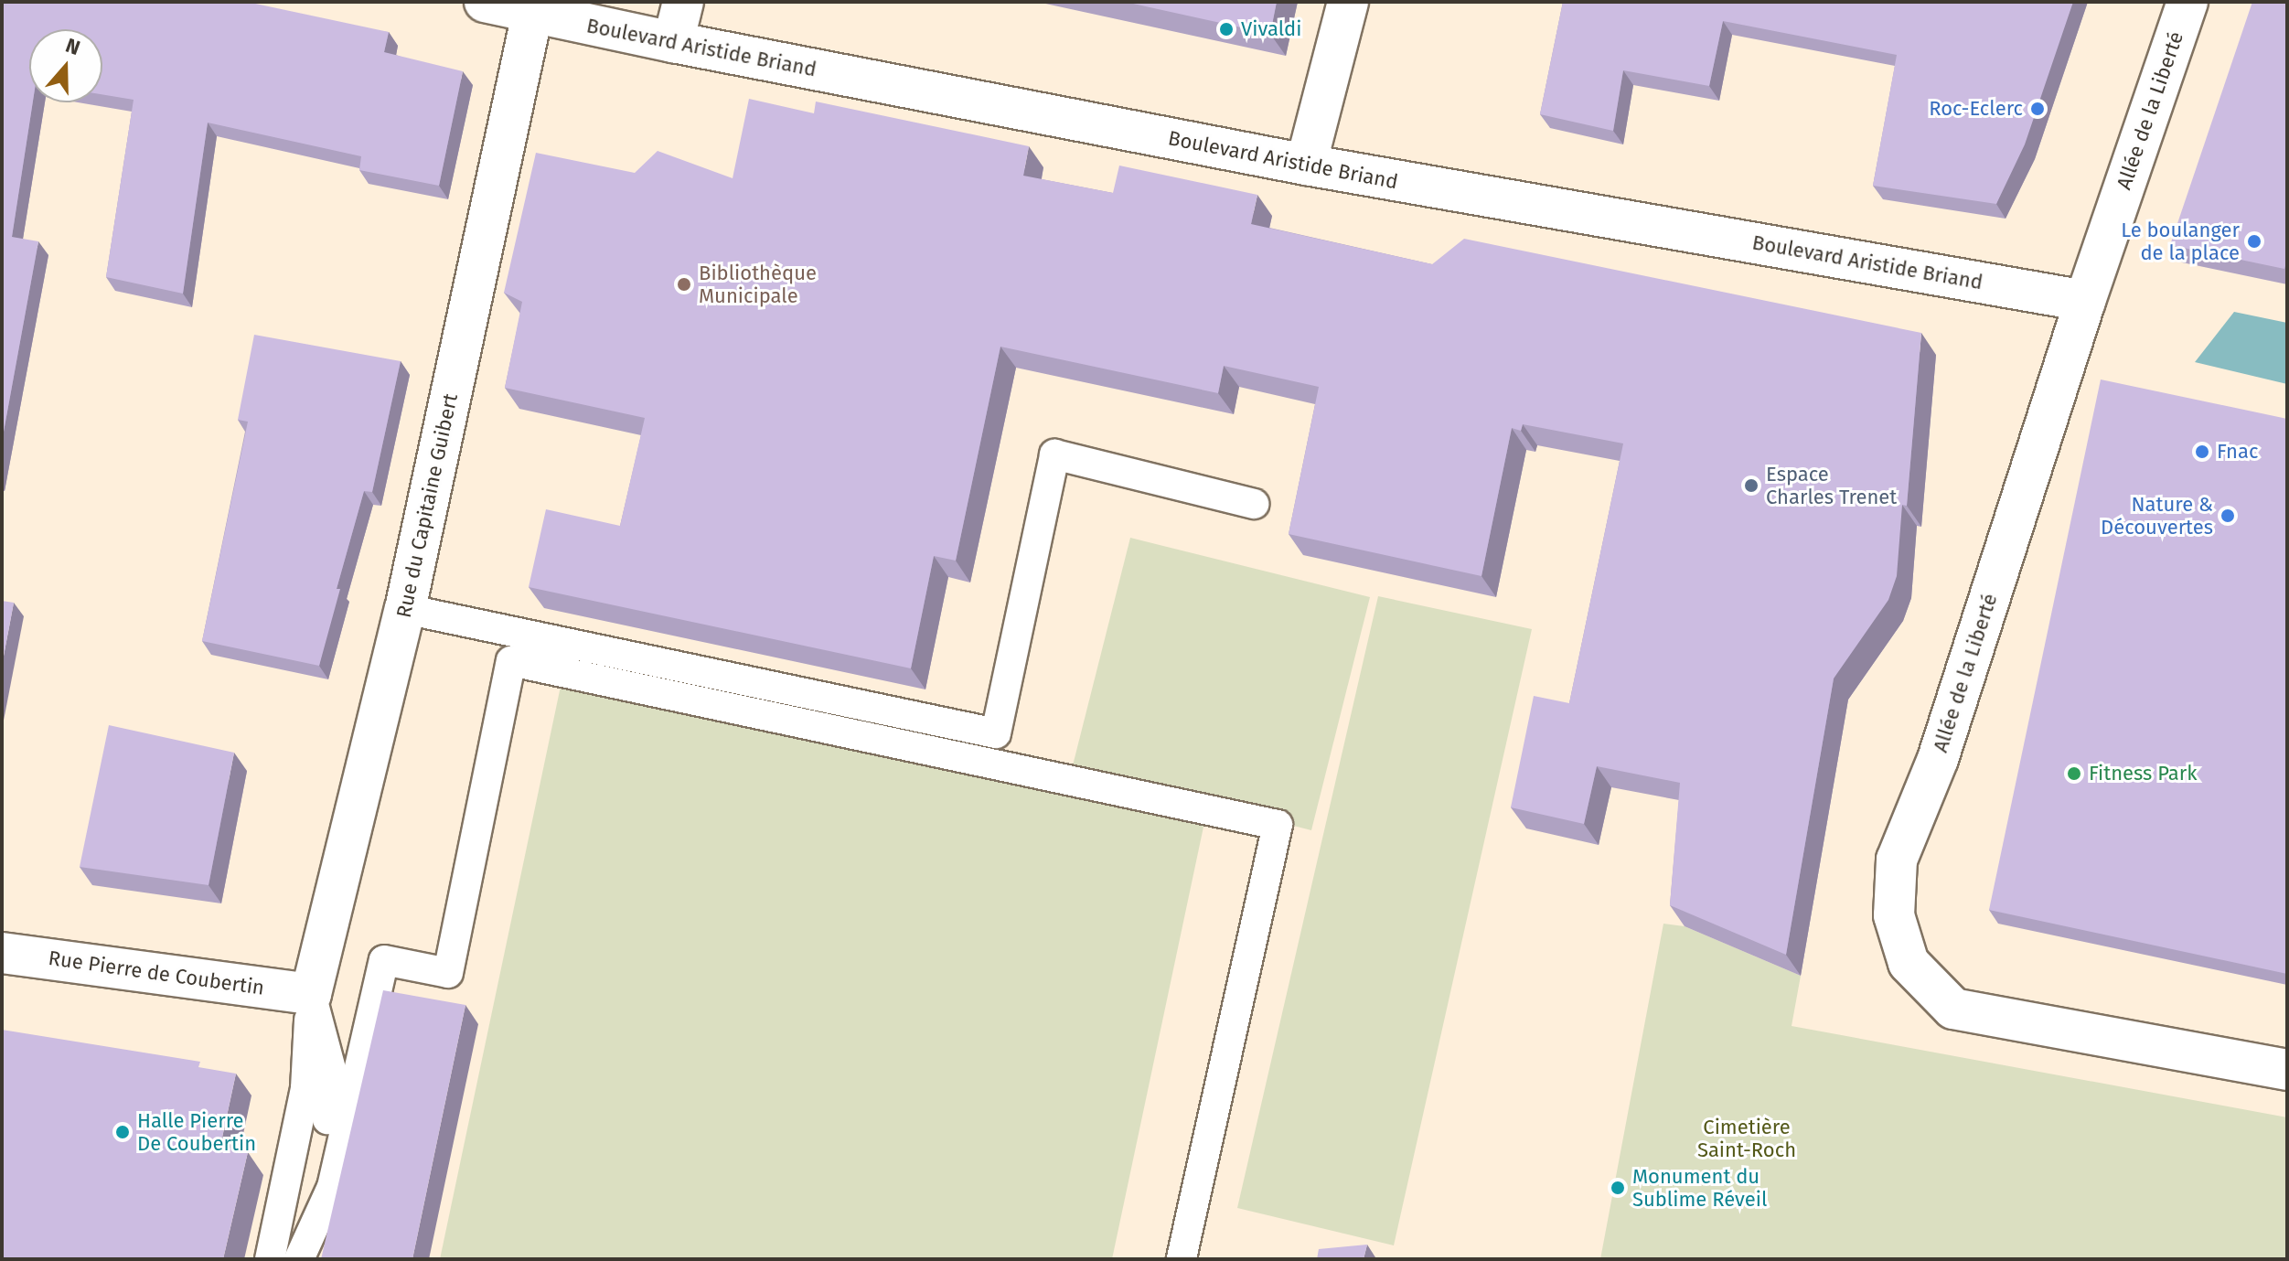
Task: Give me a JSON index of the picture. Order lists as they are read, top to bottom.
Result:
{
  "streets": {
    "street": [
      "Boulevard Aristide Briand",
      "Allée de la Liberté",
      "Rue du Capitaine Guibert",
      "Rue Pierre de Coubertin"
    ]
  },
  "crossings": [
    ["Boulevard Aristide Briand", "Allée de la Liberté"],
    ["Boulevard Aristide Briand", "Rue du Capitaine Guibert"],
    ["Rue du Capitaine Guibert", "Rue Pierre de Coubertin"]
  ],
  "parks": ["Cimetière Saint-Roch"],
  "places": [
    "Vivaldi",
    "Roc-Eclerc",
    "Le boulanger de la place",
    "Bibliothèque Municipale",
    "Fnac",
    "Espace Charles Trenet",
    "Nature & Découvertes",
    "Fitness Park",
    "Halle Pierre De Coubertin",
    "Monument du Sublime Réveil"
  ],
  "north": "top"
}
